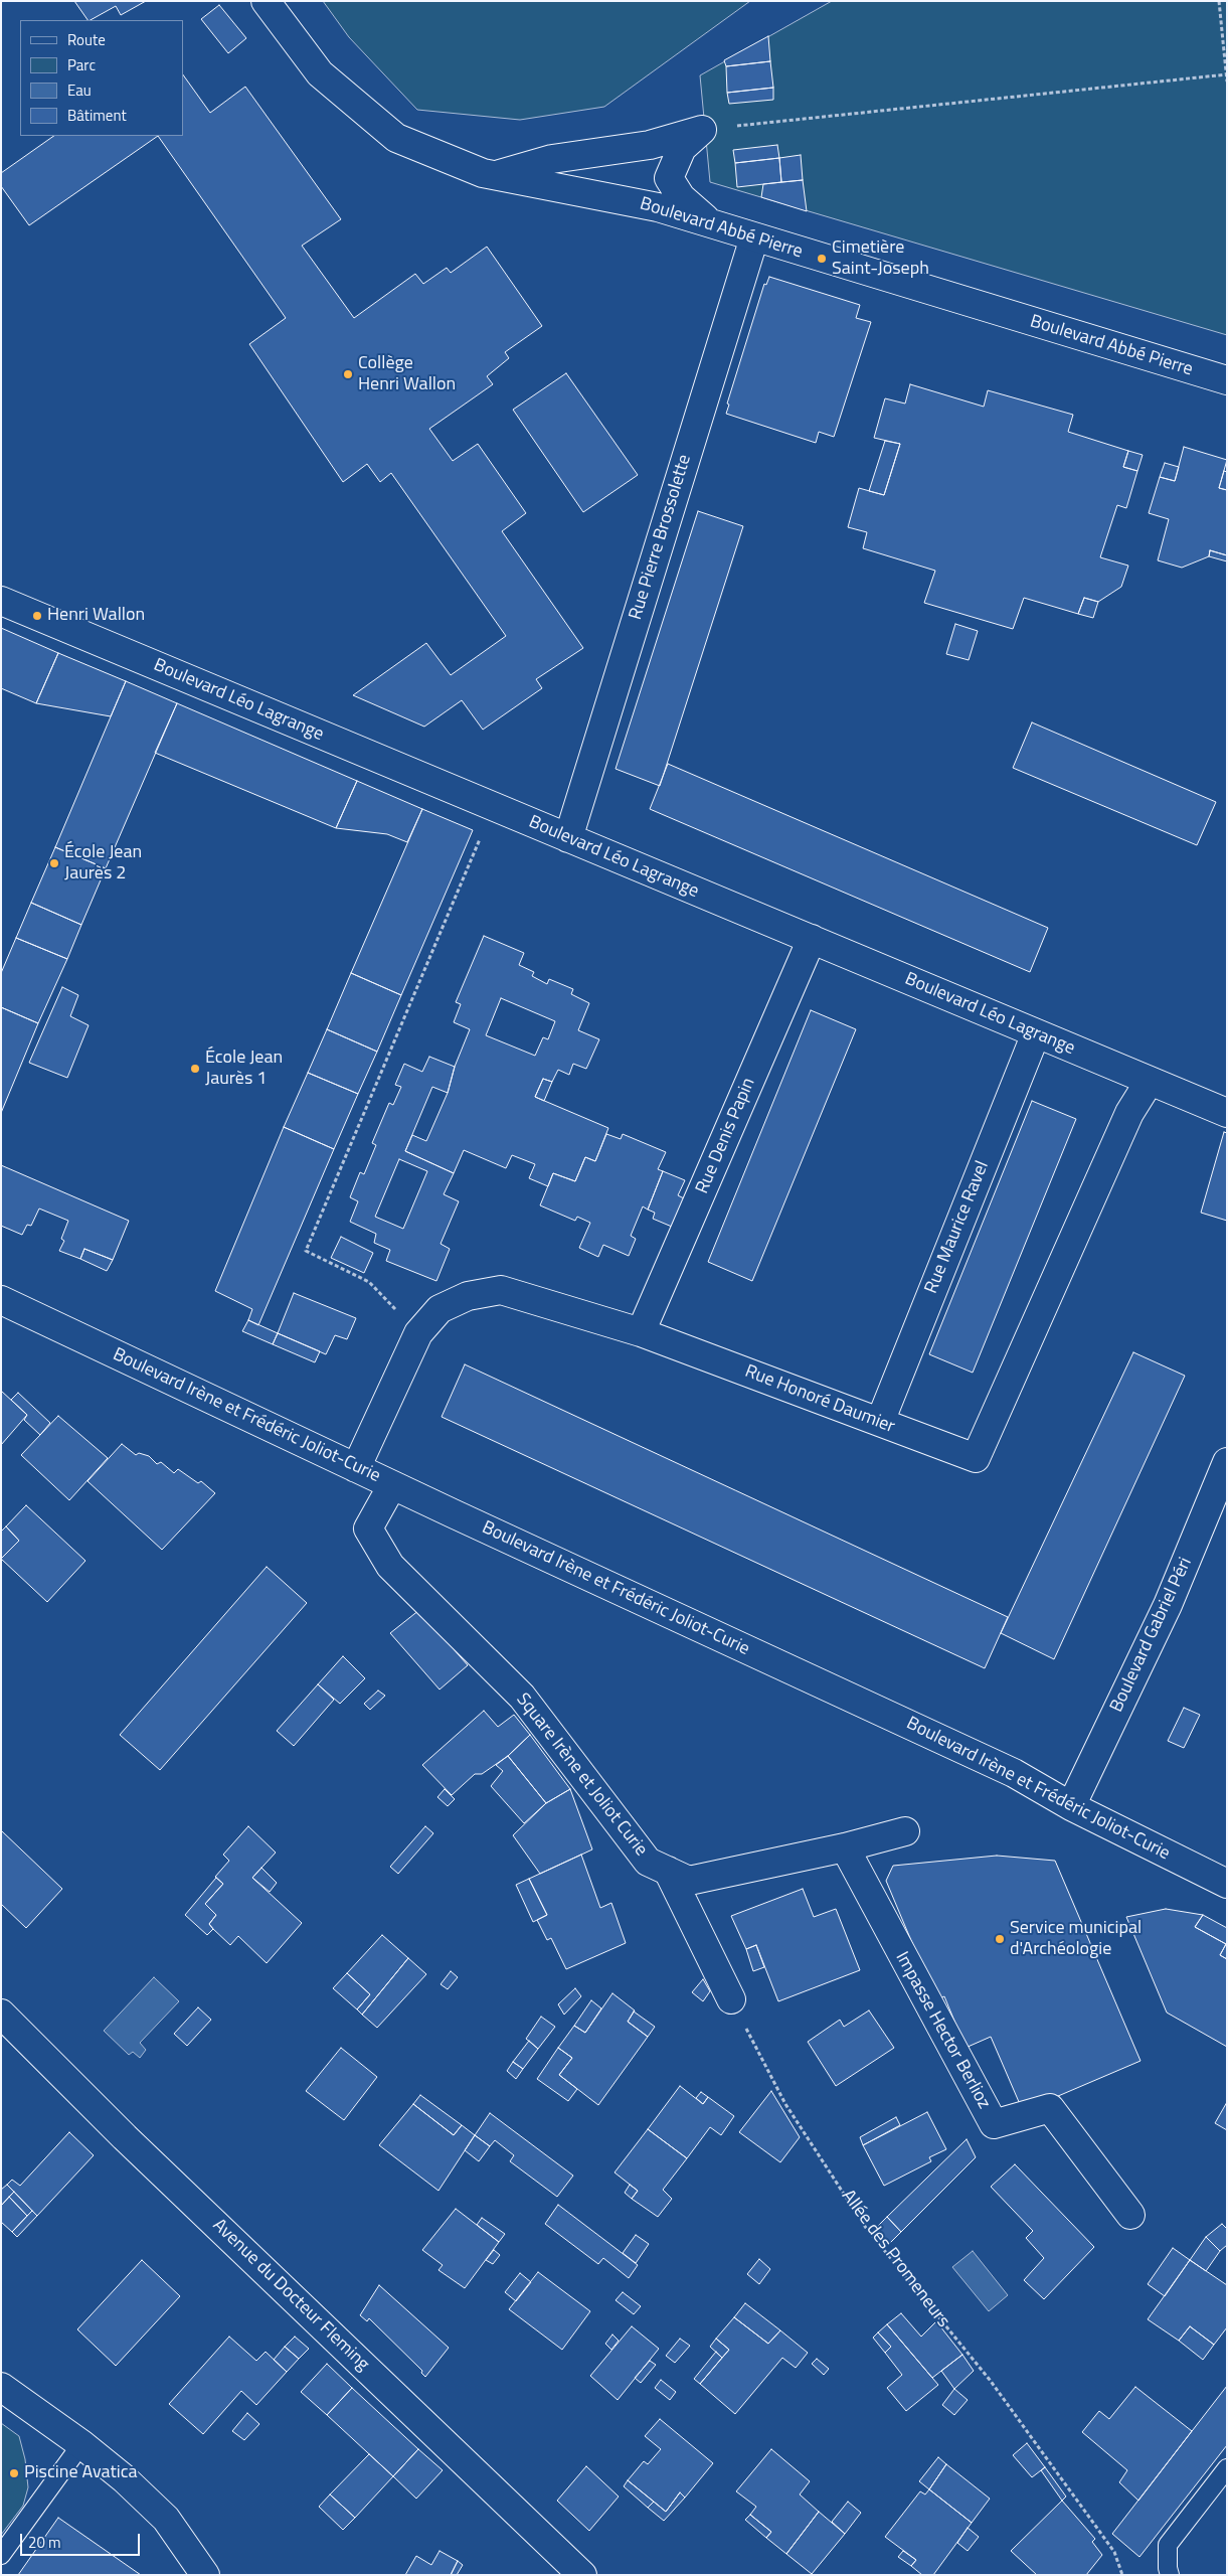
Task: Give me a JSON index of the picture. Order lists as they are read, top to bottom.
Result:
{
  "streets": {
    "street": [
      "Boulevard Abbé Pierre",
      "Rue Pierre Brossolette",
      "Boulevard Léo Lagrange",
      "Rue Denis Papin",
      "Rue Maurice Ravel",
      "Rue Honoré Daumier",
      "Boulevard Irène et Frédéric Joliot-Curie",
      "Boulevard Gabriel Péri",
      "Square Irène et Joliot Curie",
      "Impasse Hector Berlioz",
      "Avenue du Docteur Fleming"
    ],
    "path": ["Allée des Promeneurs"]
  },
  "crossings": [
    ["Boulevard Abbé Pierre", "Rue Pierre Brossolette"],
    ["Rue Pierre Brossolette", "Boulevard Léo Lagrange"],
    ["Boulevard Léo Lagrange", "Rue Denis Papin"],
    ["Boulevard Léo Lagrange", "Rue Maurice Ravel"],
    ["Boulevard Léo Lagrange", "Rue Honoré Daumier"],
    ["Rue Denis Papin", "Rue Honoré Daumier"],
    ["Rue Maurice Ravel", "Rue Honoré Daumier"],
    ["Rue Honoré Daumier", "Boulevard Irène et Frédéric Joliot-Curie"],
    ["Boulevard Irène et Frédéric Joliot-Curie", "Boulevard Gabriel Péri"],
    ["Boulevard Irène et Frédéric Joliot-Curie", "Square Irène et Joliot Curie"],
    ["Square Irène et Joliot Curie", "Impasse Hector Berlioz"]
  ],
  "places": [
    "Cimetière Saint-Joseph",
    "Collège Henri Wallon",
    "Henri Wallon",
    "École Jean Jaurès 2",
    "École Jean Jaurès 1",
    "Service municipal d'Archéologie",
    "Piscine Avatica"
  ],
  "legend": [
    "Route",
    "Parc",
    "Eau",
    "Bâtiment"
  ],
  "scale_bar": "20 m"
}
